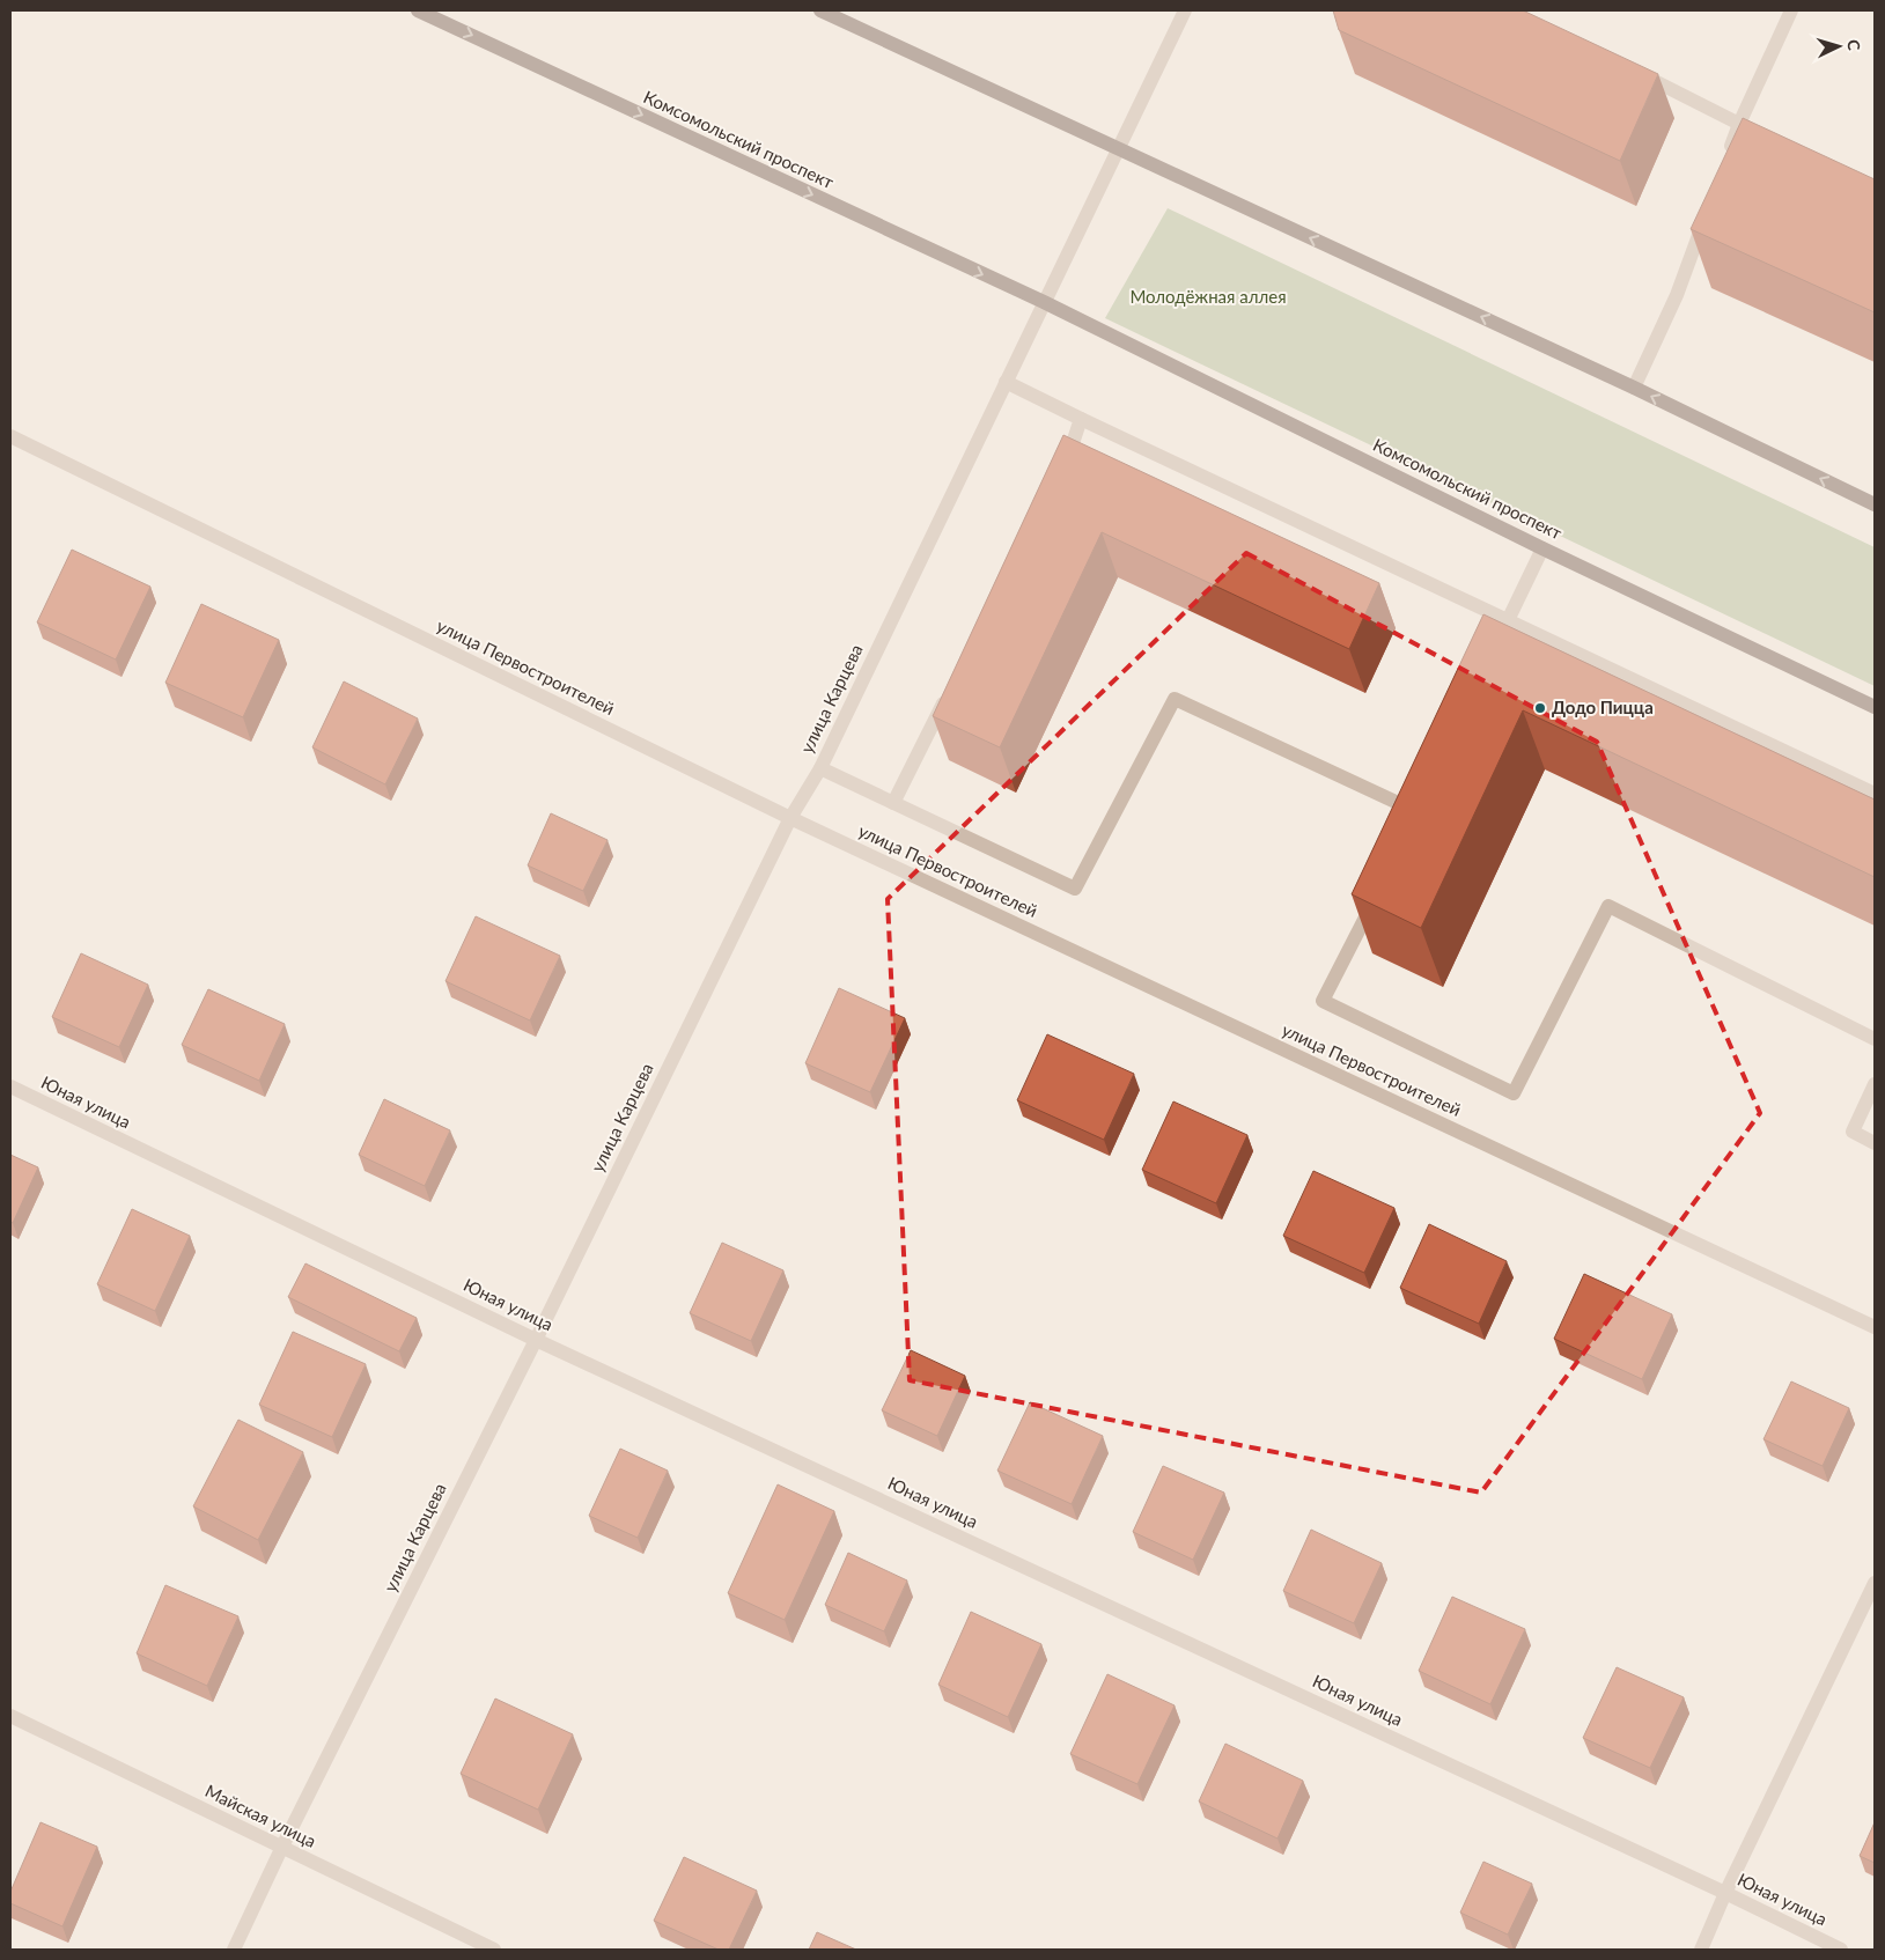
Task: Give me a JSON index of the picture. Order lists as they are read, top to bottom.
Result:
{
  "streets": {
    "main road": ["Комсомольский проспект"],
    "street": [
      "улица Первостроителей",
      "улица Карцева",
      "Юная улица",
      "Майская улица"
    ]
  },
  "crossings": [
    ["Комсомольский проспект", "улица Карцева"],
    ["улица Первостроителей", "улица Карцева"],
    ["улица Карцева", "Юная улица"],
    ["улица Карцева", "Майская улица"]
  ],
  "one_way": ["Комсомольский проспект"],
  "parks": ["Молодёжная аллея"],
  "places": ["Додо Пицца"],
  "north": "right"
}
